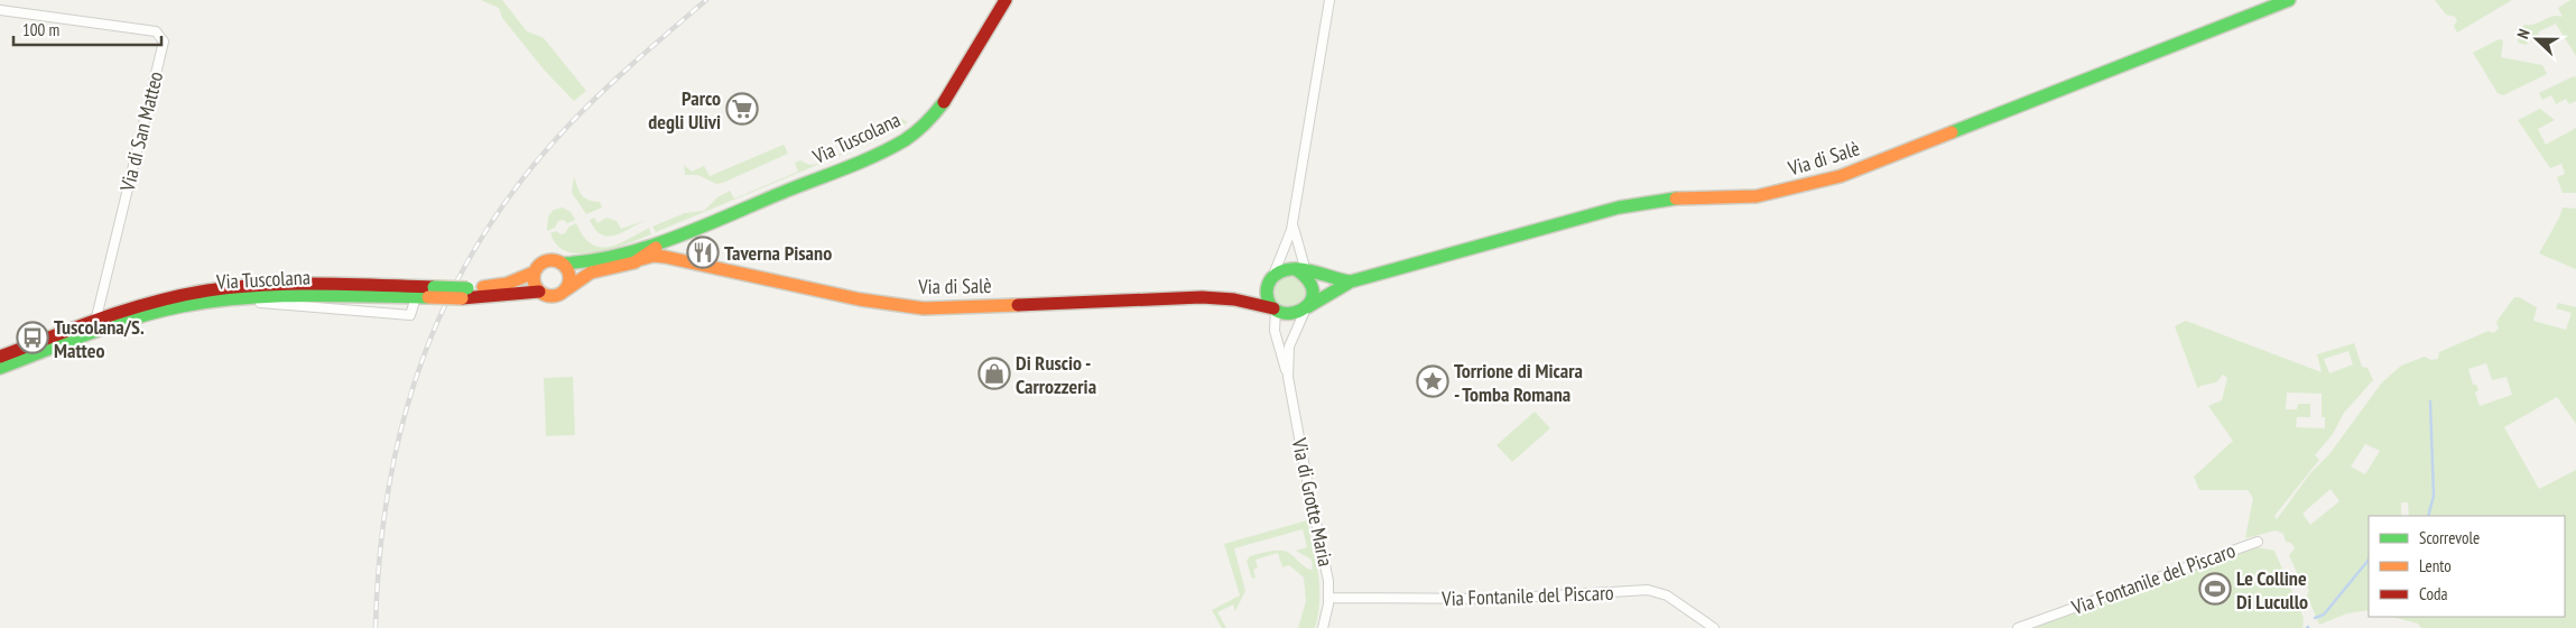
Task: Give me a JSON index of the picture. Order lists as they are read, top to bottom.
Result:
{
  "streets": {
    "main road": ["Via Tuscolana", "Via di Salè"],
    "street": ["Via di San Matteo", "Via di Grotte Maria", "Via Fontanile del Piscaro"]
  },
  "crossings": [
    ["Via di San Matteo", "Via Tuscolana"],
    ["Via Tuscolana", "Via di Salè"],
    ["Via di Salè", "Via di Grotte Maria"],
    ["Via di Grotte Maria", "Via Fontanile del Piscaro"]
  ],
  "places": {
    "supermarket": ["Parco degli Ulivi"],
    "restaurant": ["Taverna Pisano"],
    "bus stop": ["Tuscolana/S. Matteo"],
    "shop": ["Di Ruscio - Carrozzeria"],
    "place": ["Torrione di Micara - Tomba Romana"],
    "sports": ["Le Colline Di Lucullo"]
  },
  "legend": ["Scorrevole", "Lento", "Coda"],
  "scale_bar": "100 m",
  "north": "left"
}
